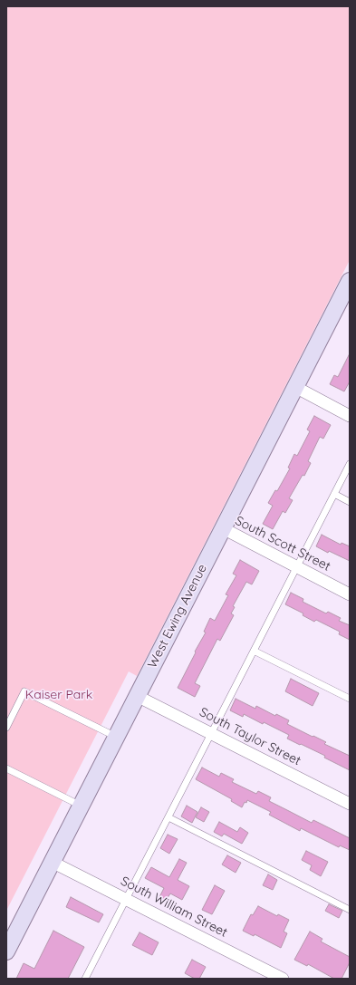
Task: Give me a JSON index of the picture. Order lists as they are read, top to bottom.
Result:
{
  "streets": {
    "street": [
      "South Scott Street",
      "West Ewing Avenue",
      "South Taylor Street",
      "South William Street"
    ]
  },
  "crossings": [
    ["South Scott Street", "West Ewing Avenue"],
    ["West Ewing Avenue", "South Taylor Street"],
    ["West Ewing Avenue", "South William Street"]
  ],
  "parks": ["Kaiser Park"]
}
